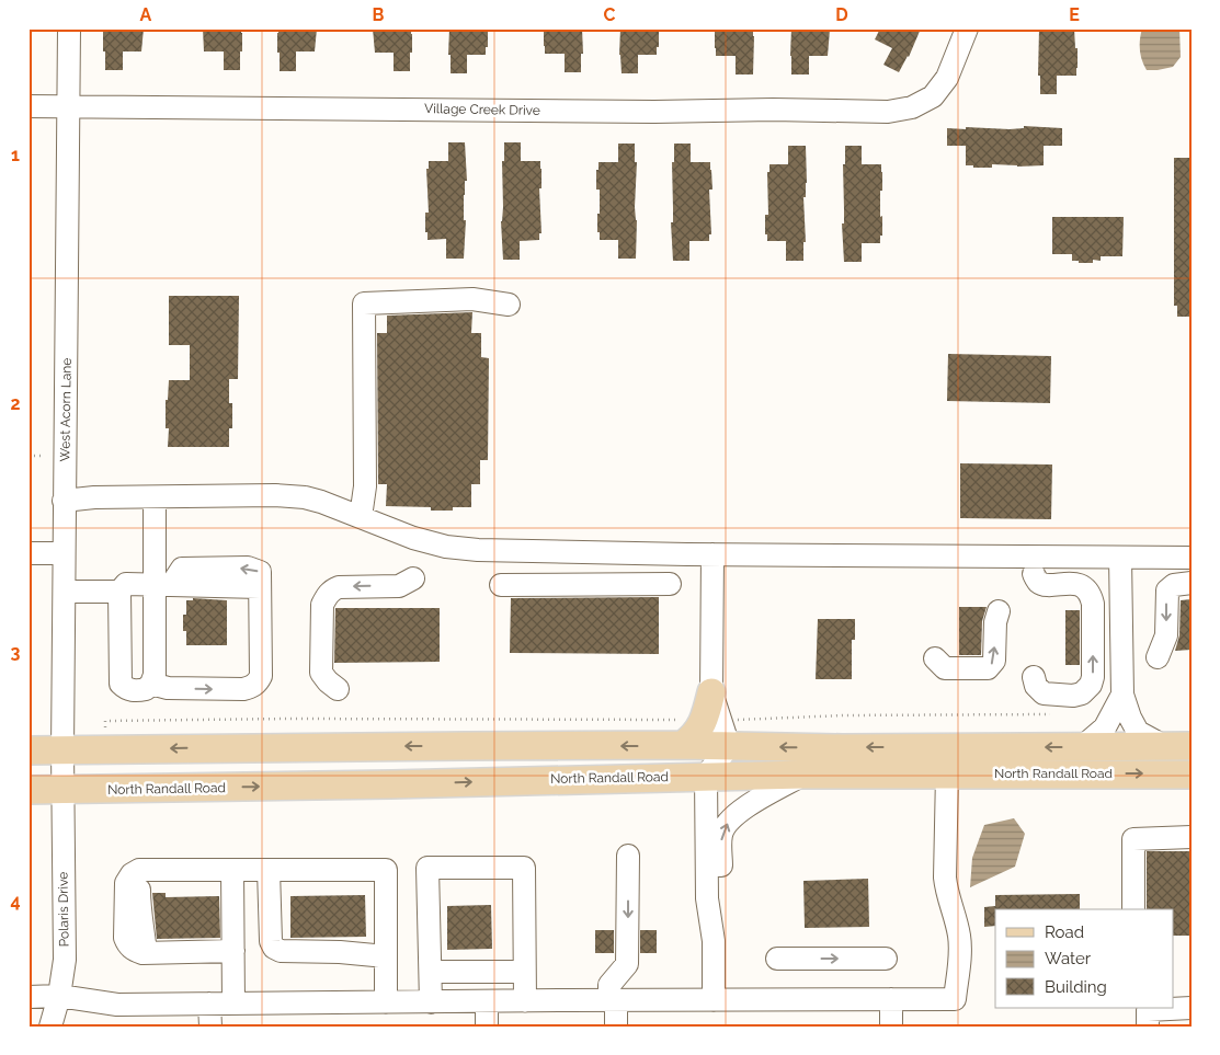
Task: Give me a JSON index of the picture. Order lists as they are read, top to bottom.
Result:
{
  "streets": {
    "main road": ["North Randall Road"],
    "street": ["Village Creek Drive", "West Acorn Lane", "Polaris Drive"]
  },
  "crossings": [
    ["Village Creek Drive", "West Acorn Lane"],
    ["West Acorn Lane", "North Randall Road"],
    ["West Acorn Lane", "Polaris Drive"],
    ["North Randall Road", "Polaris Drive"]
  ],
  "legend": ["Road", "Water", "Building"],
  "grid": {
    "columns": [
      "A",
      "B",
      "C",
      "D",
      "E"
    ],
    "rows": [
      "1",
      "2",
      "3",
      "4"
    ]
  }
}
